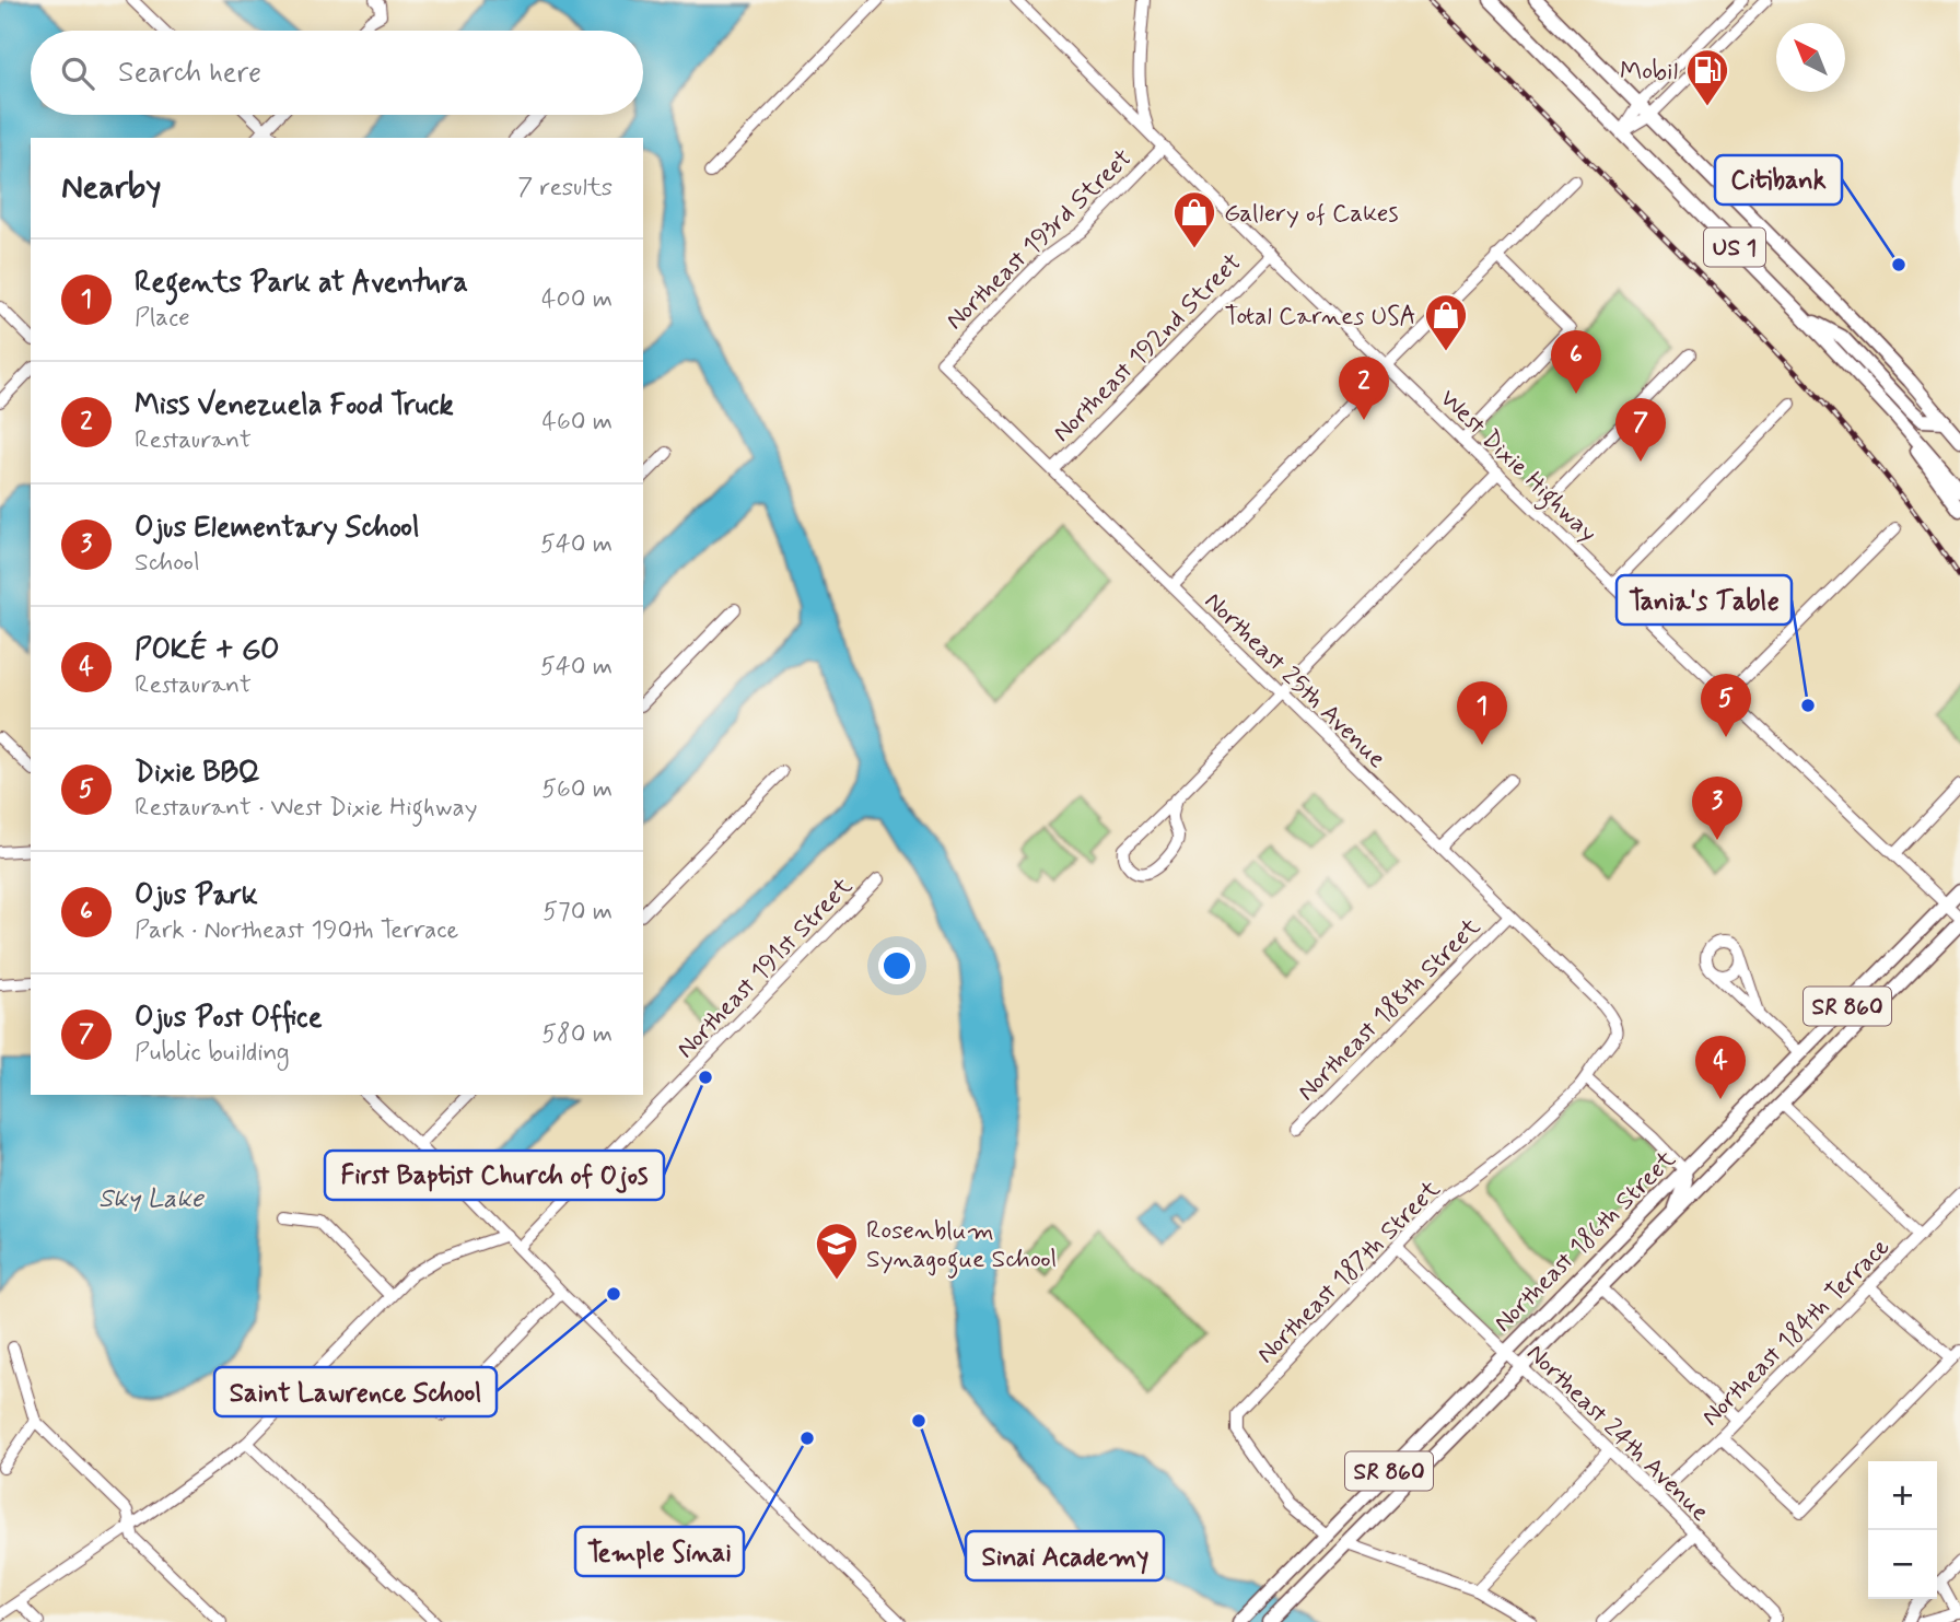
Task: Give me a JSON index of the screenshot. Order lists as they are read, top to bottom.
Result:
{
  "streets": {
    "main road": ["US 1", "SR 860", "Northeast 186th Street"],
    "street": [
      "Northeast 193rd Street",
      "Northeast 192nd Street",
      "West Dixie Highway",
      "Northeast 25th Avenue",
      "Northeast 191st Street",
      "Northeast 188th Street",
      "Northeast 187th Street",
      "Northeast 184th Terrace",
      "Northeast 24th Avenue"
    ]
  },
  "crossings": [
    ["Northeast 193rd Street", "West Dixie Highway"],
    ["Northeast 193rd Street", "Northeast 25th Avenue"],
    ["Northeast 192nd Street", "West Dixie Highway"],
    ["Northeast 192nd Street", "Northeast 25th Avenue"],
    ["West Dixie Highway", "Northeast 186th Street"],
    ["Northeast 25th Avenue", "Northeast 188th Street"],
    ["Northeast 25th Avenue", "Northeast 187th Street"],
    ["Northeast 186th Street", "Northeast 187th Street"],
    ["Northeast 186th Street", "Northeast 24th Avenue"],
    ["Northeast 187th Street", "Northeast 24th Avenue"],
    ["Northeast 184th Terrace", "Northeast 24th Avenue"]
  ],
  "water": ["Sky Lake"],
  "places": {
    "fuel station": ["Mobil"],
    "shop": ["Gallery of Cakes", "Total Carnes USA"],
    "other": [
      "Citibank",
      "Tania's Table",
      "First Baptist Church of Ojos",
      "Saint Lawrence School",
      "Sinai Academy",
      "Temple Sinai"
    ],
    "school or university": ["Rosenblum Synagogue School"]
  },
  "north": "top left",
  "page": {
    "search": "Search here",
    "heading": ["Nearby", "7 results"],
    "list": [
      {
        "mark": "1",
        "name": "Regents Park at Aventura",
        "note": "Place",
        "value": "400 m"
      },
      {
        "mark": "2",
        "name": "Miss Venezuela Food Truck",
        "note": "Restaurant",
        "value": "460 m"
      },
      {
        "mark": "3",
        "name": "Ojus Elementary School",
        "note": "School",
        "value": "540 m"
      },
      {
        "mark": "4",
        "name": "POKÉ + GO",
        "note": "Restaurant",
        "value": "540 m"
      },
      {
        "mark": "5",
        "name": "Dixie BBQ",
        "note": "Restaurant · West Dixie Highway",
        "value": "560 m"
      },
      {
        "mark": "6",
        "name": "Ojus Park",
        "note": "Park · Northeast 190th Terrace",
        "value": "570 m"
      },
      {
        "mark": "7",
        "name": "Ojus Post Office",
        "note": "Public building",
        "value": "580 m"
      }
    ],
    "pins": [
      "6",
      "2",
      "7",
      "5",
      "1",
      "3",
      "4"
    ],
    "map_buttons": ["+", "−"]
  }
}
